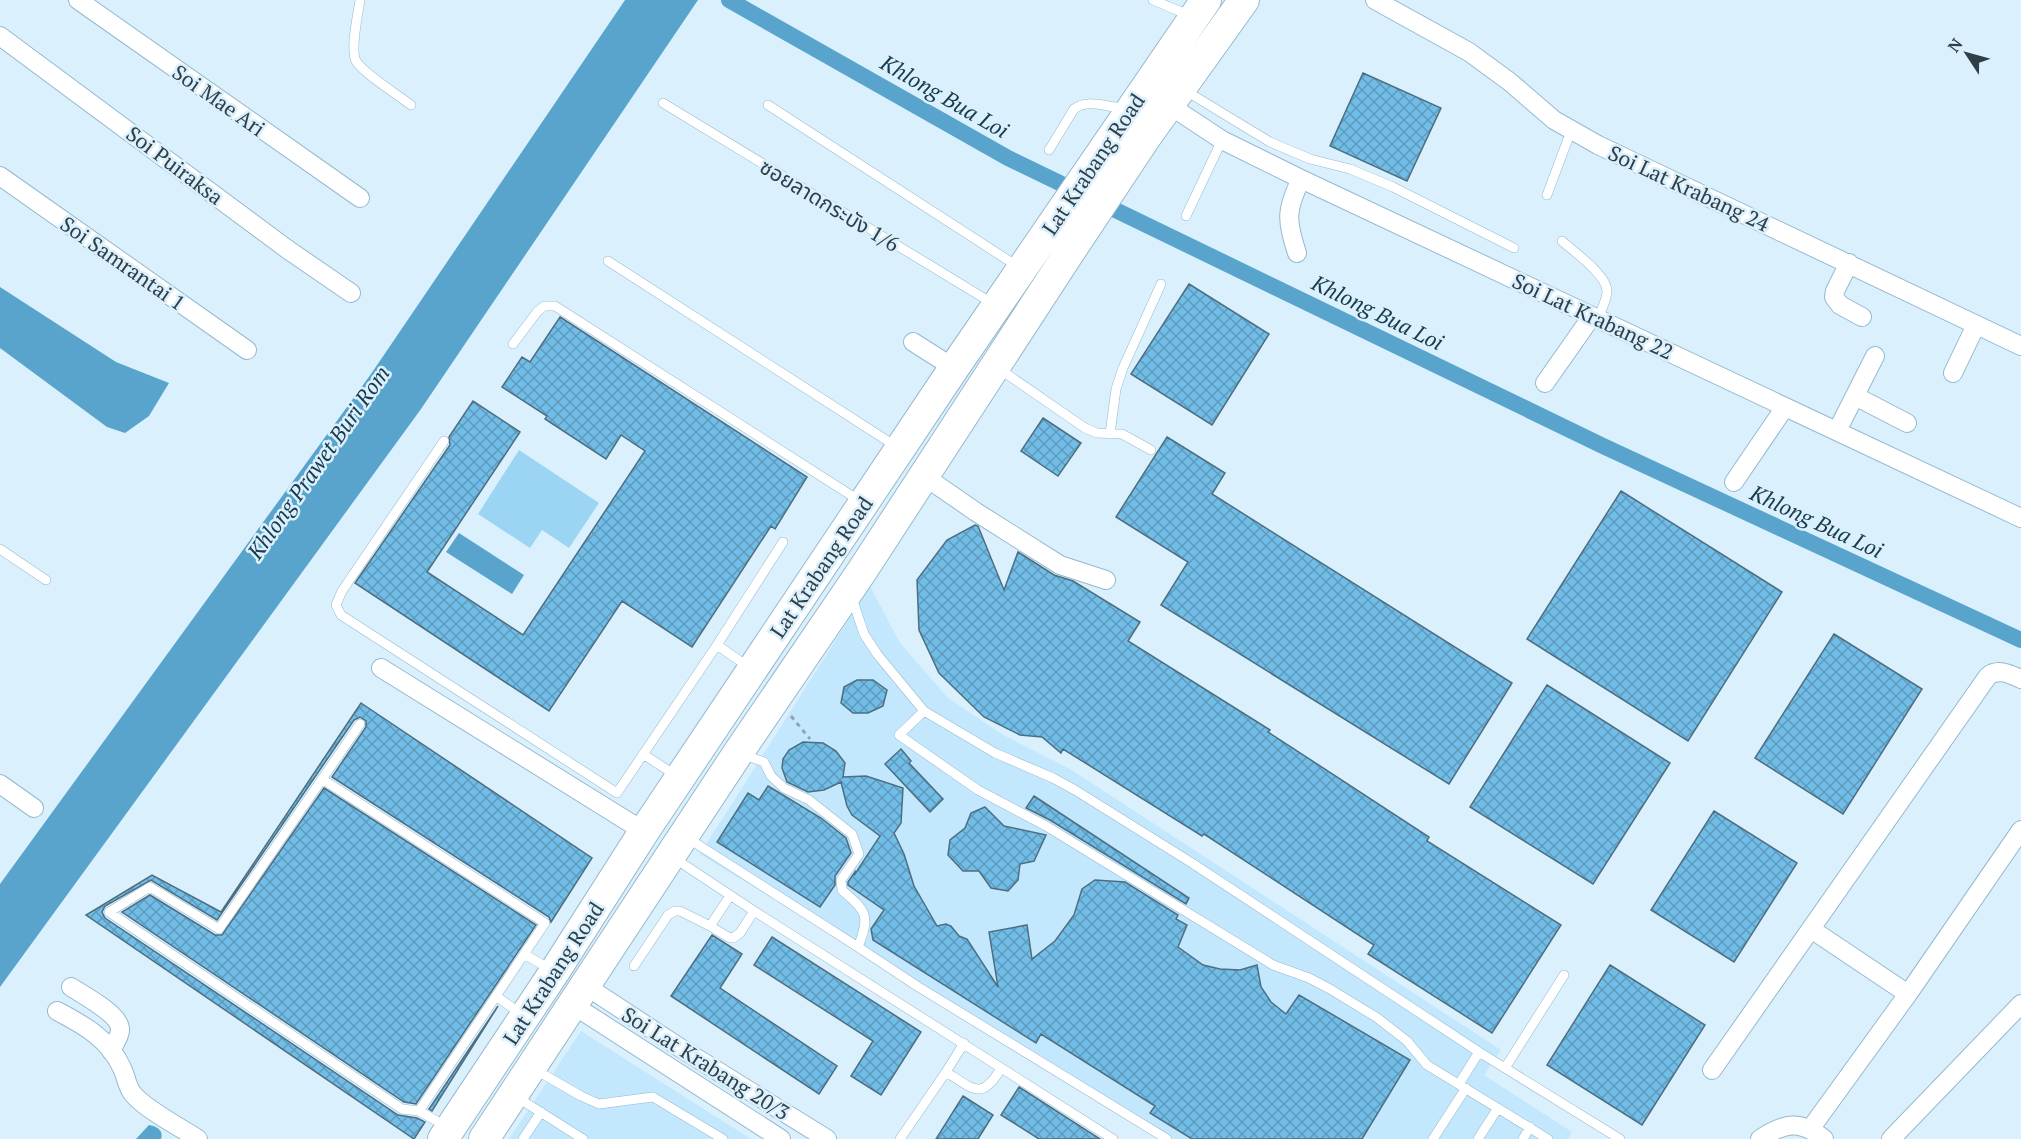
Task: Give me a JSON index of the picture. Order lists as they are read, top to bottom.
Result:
{
  "streets": {
    "main road": ["Lat Krabang Road"],
    "street": [
      "Soi Mae Ari",
      "Soi Puiraksa",
      "Soi Lat Krabang 24",
      "Soi Samrantai 1",
      "Soi Lat Krabang 22",
      "Soi Lat Krabang 20/3"
    ],
    "lane": ["ซอยลาดกระบัง 1/6"]
  },
  "crossings": [
    ["Lat Krabang Road", "ซอยลาดกระบัง 1/6"],
    ["Lat Krabang Road", "Soi Lat Krabang 22"],
    ["Lat Krabang Road", "Soi Lat Krabang 20/3"]
  ],
  "water": ["Khlong Bua Loi", "Khlong Prawet Buri Rom"],
  "north": "top left"
}
